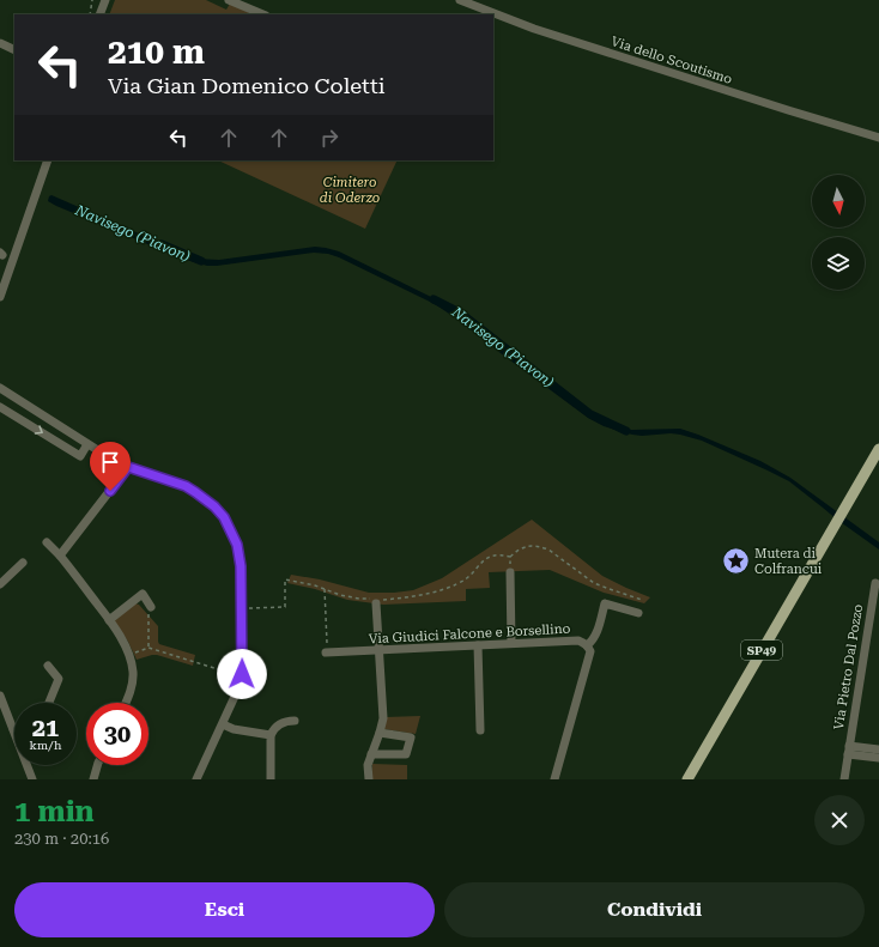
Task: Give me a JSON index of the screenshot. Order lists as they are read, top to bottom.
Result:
{
  "streets": {
    "main road": ["SP49"],
    "street": ["Via dello Scoutismo", "Via Giudici Falcone e Borsellino", "Via Pietro Dal Pozzo"]
  },
  "water": ["Navisego (Piavon)"],
  "parks": ["Cimitero di Oderzo"],
  "places": {
    "place": ["Mutera di Colfrancui"]
  },
  "north": "bottom",
  "page": {
    "turn": ["210 m", "Via Gian Domenico Coletti"],
    "speed": "21 km/h",
    "limit": "30",
    "heading": ["1 min", "230 m · 20:16"],
    "buttons": ["Esci", "Condividi"]
  }
}
